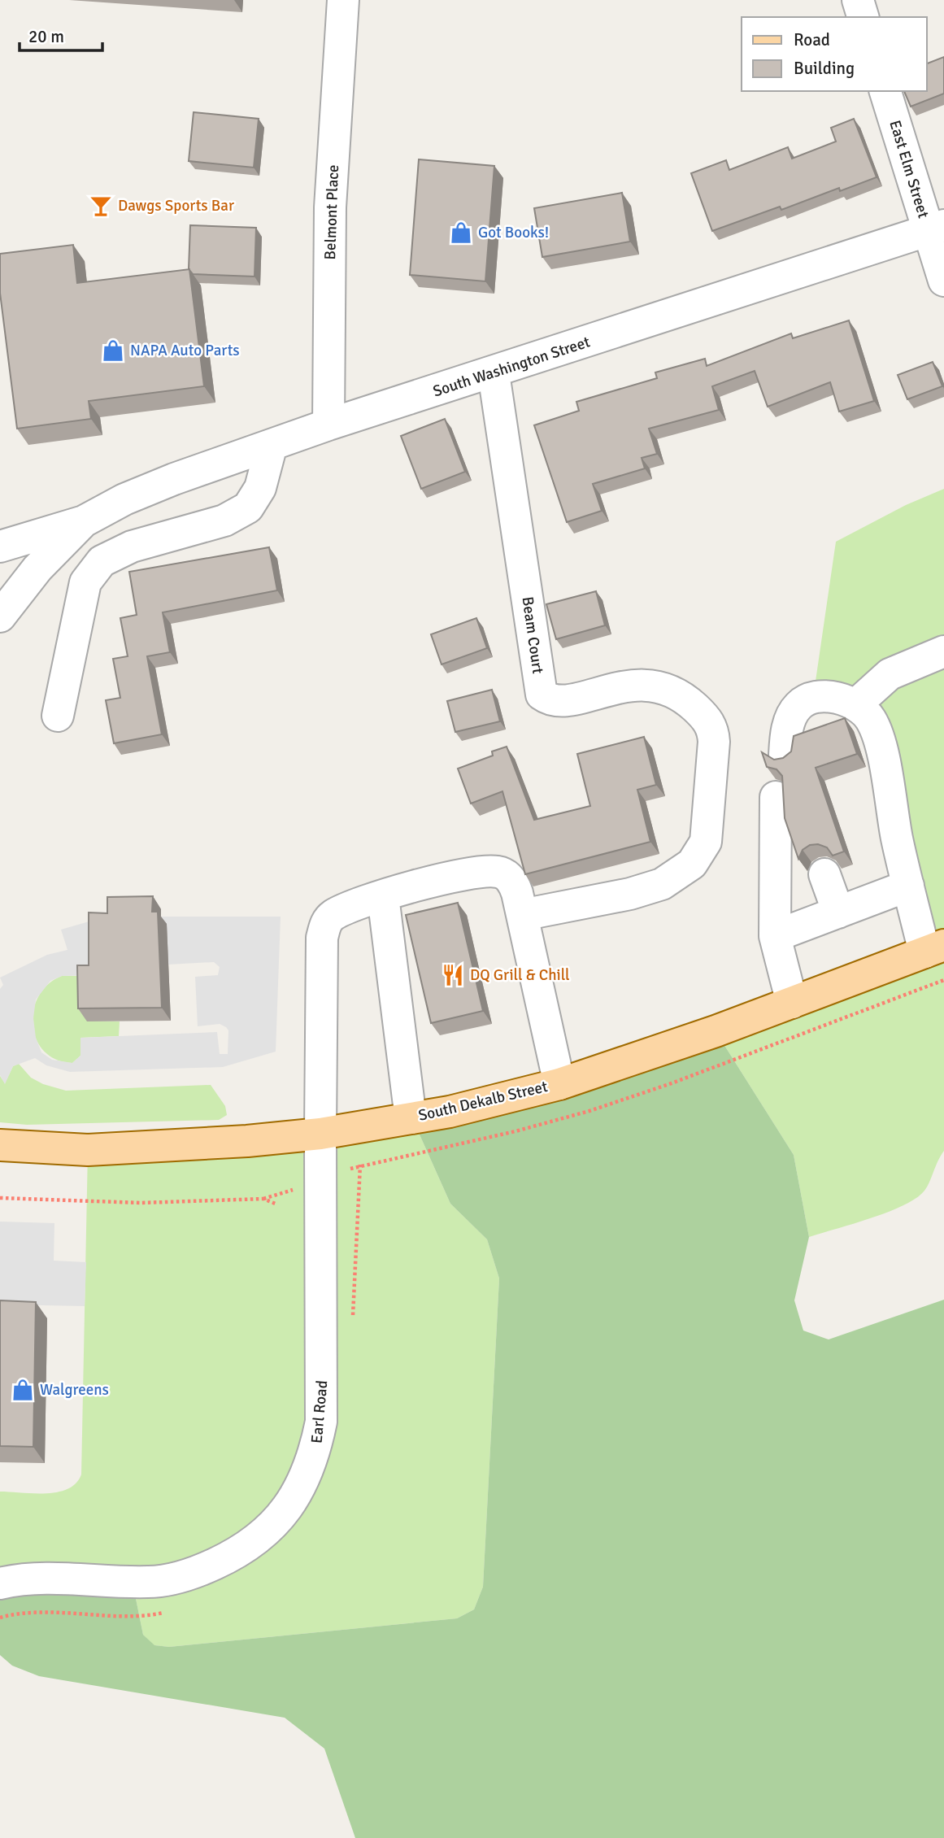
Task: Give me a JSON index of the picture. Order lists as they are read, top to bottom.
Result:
{
  "streets": {
    "main road": ["South Dekalb Street"],
    "street": [
      "East Elm Street",
      "Belmont Place",
      "South Washington Street",
      "Beam Court",
      "Earl Road"
    ]
  },
  "crossings": [
    ["East Elm Street", "South Washington Street"],
    ["Belmont Place", "South Washington Street"],
    ["South Washington Street", "Beam Court"],
    ["South Dekalb Street", "Earl Road"]
  ],
  "places": {
    "bar": ["Dawgs Sports Bar"],
    "shop": ["Got Books!", "NAPA Auto Parts", "Walgreens"],
    "restaurant": ["DQ Grill & Chill"]
  },
  "legend": ["Road", "Building"],
  "scale_bar": "20 m"
}
